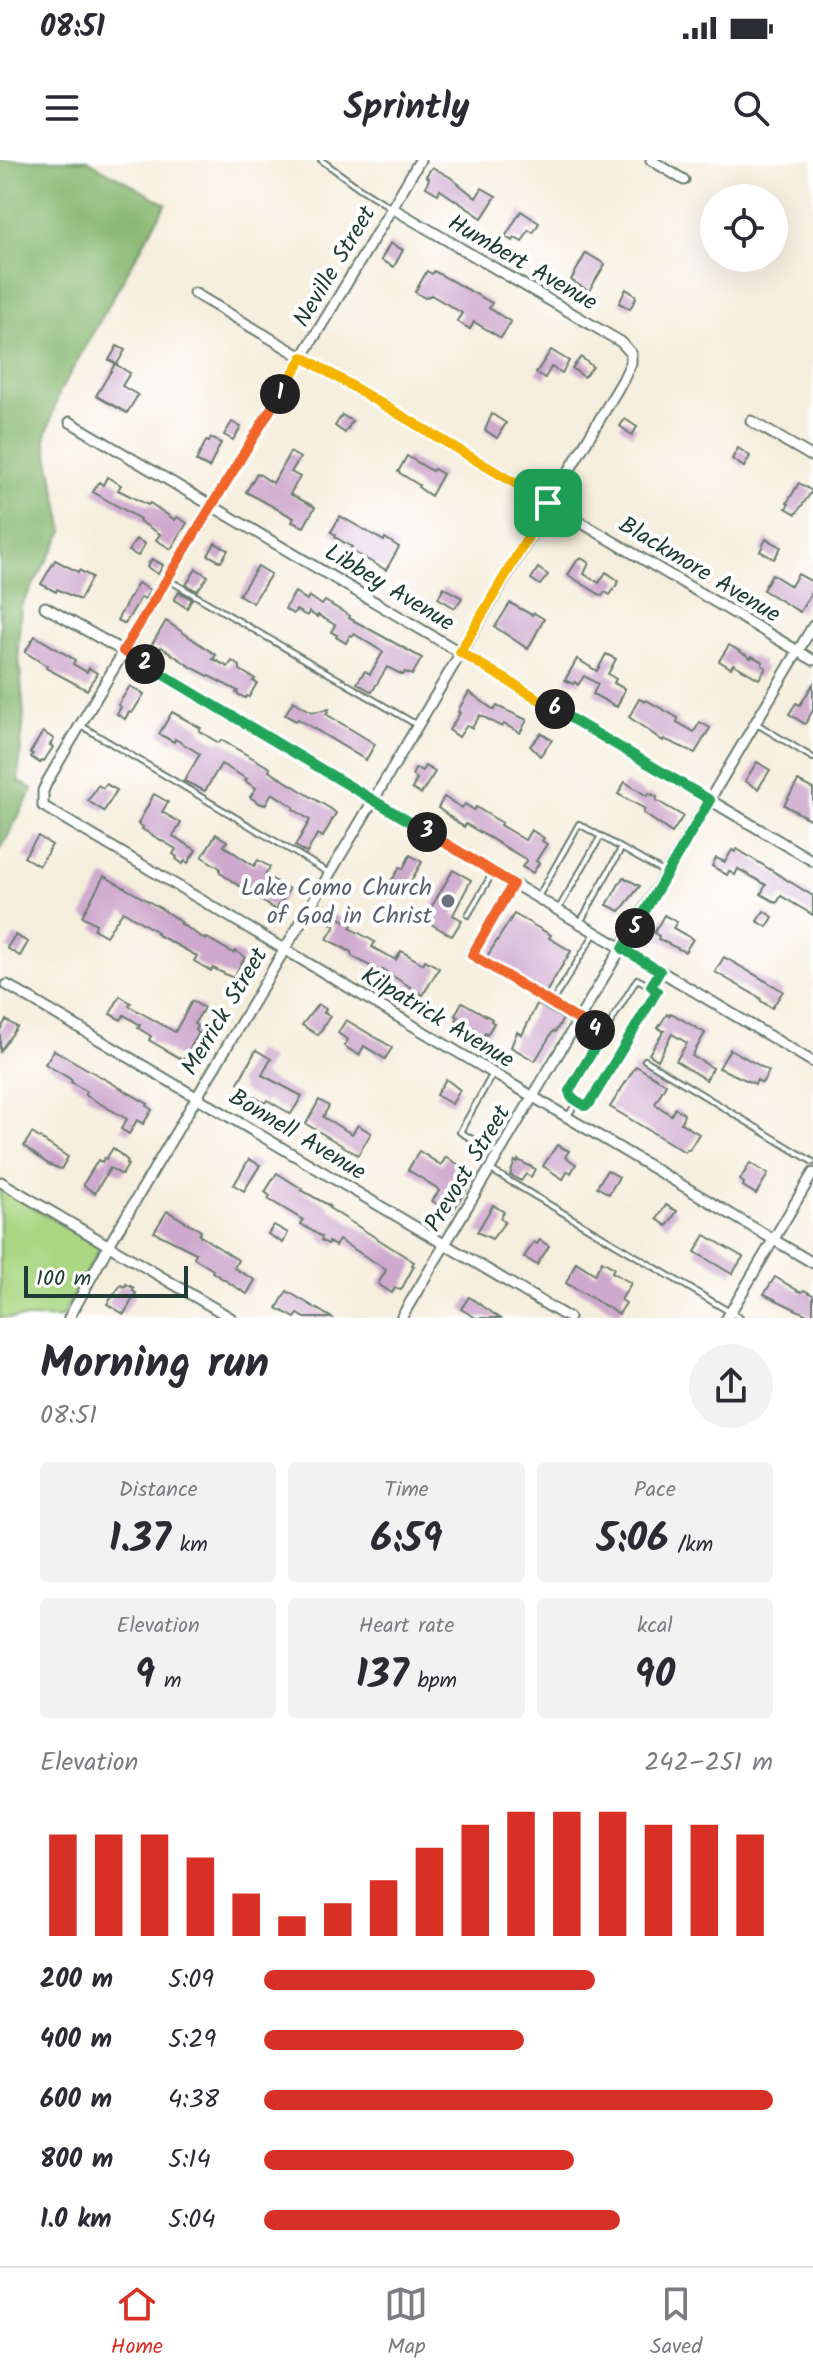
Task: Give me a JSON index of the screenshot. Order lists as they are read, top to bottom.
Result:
{
  "streets": {
    "street": [
      "Humbert Avenue",
      "Neville Street",
      "Blackmore Avenue",
      "Libbey Avenue",
      "Merrick Street",
      "Kilpatrick Avenue",
      "Bonnell Avenue",
      "Prevost Street"
    ]
  },
  "crossings": [
    ["Humbert Avenue", "Neville Street"],
    ["Humbert Avenue", "Merrick Street"],
    ["Neville Street", "Blackmore Avenue"],
    ["Neville Street", "Libbey Avenue"],
    ["Neville Street", "Kilpatrick Avenue"],
    ["Blackmore Avenue", "Merrick Street"],
    ["Blackmore Avenue", "Prevost Street"],
    ["Libbey Avenue", "Merrick Street"],
    ["Libbey Avenue", "Prevost Street"],
    ["Merrick Street", "Kilpatrick Avenue"],
    ["Merrick Street", "Bonnell Avenue"],
    ["Kilpatrick Avenue", "Prevost Street"],
    ["Bonnell Avenue", "Prevost Street"]
  ],
  "places": ["Lake Como Church of God in Christ"],
  "scale_bar": "100 m",
  "page": {
    "status": "08:51",
    "header": "Sprintly",
    "pins": [
      "1",
      "2",
      "6",
      "3",
      "5",
      "4"
    ],
    "scale": "100 m",
    "heading": ["Morning run", "08:51"],
    "stats": [
      ["Distance", "1.37 km"],
      ["Time", "6:59"],
      ["Pace", "5:06 /km"],
      ["Elevation", "9 m"],
      ["Heart rate", "137 bpm"],
      ["kcal", "90"]
    ],
    "chart": ["Elevation", "242–251 m"],
    "list": [
      {
        "name": "200 m",
        "note": "5:09"
      },
      {
        "name": "400 m",
        "note": "5:29"
      },
      {
        "name": "600 m",
        "note": "4:38"
      },
      {
        "name": "800 m",
        "note": "5:14"
      },
      {
        "name": "1.0 km",
        "note": "5:04"
      }
    ],
    "tabs": ["Home", "Map", "Saved"]
  }
}
